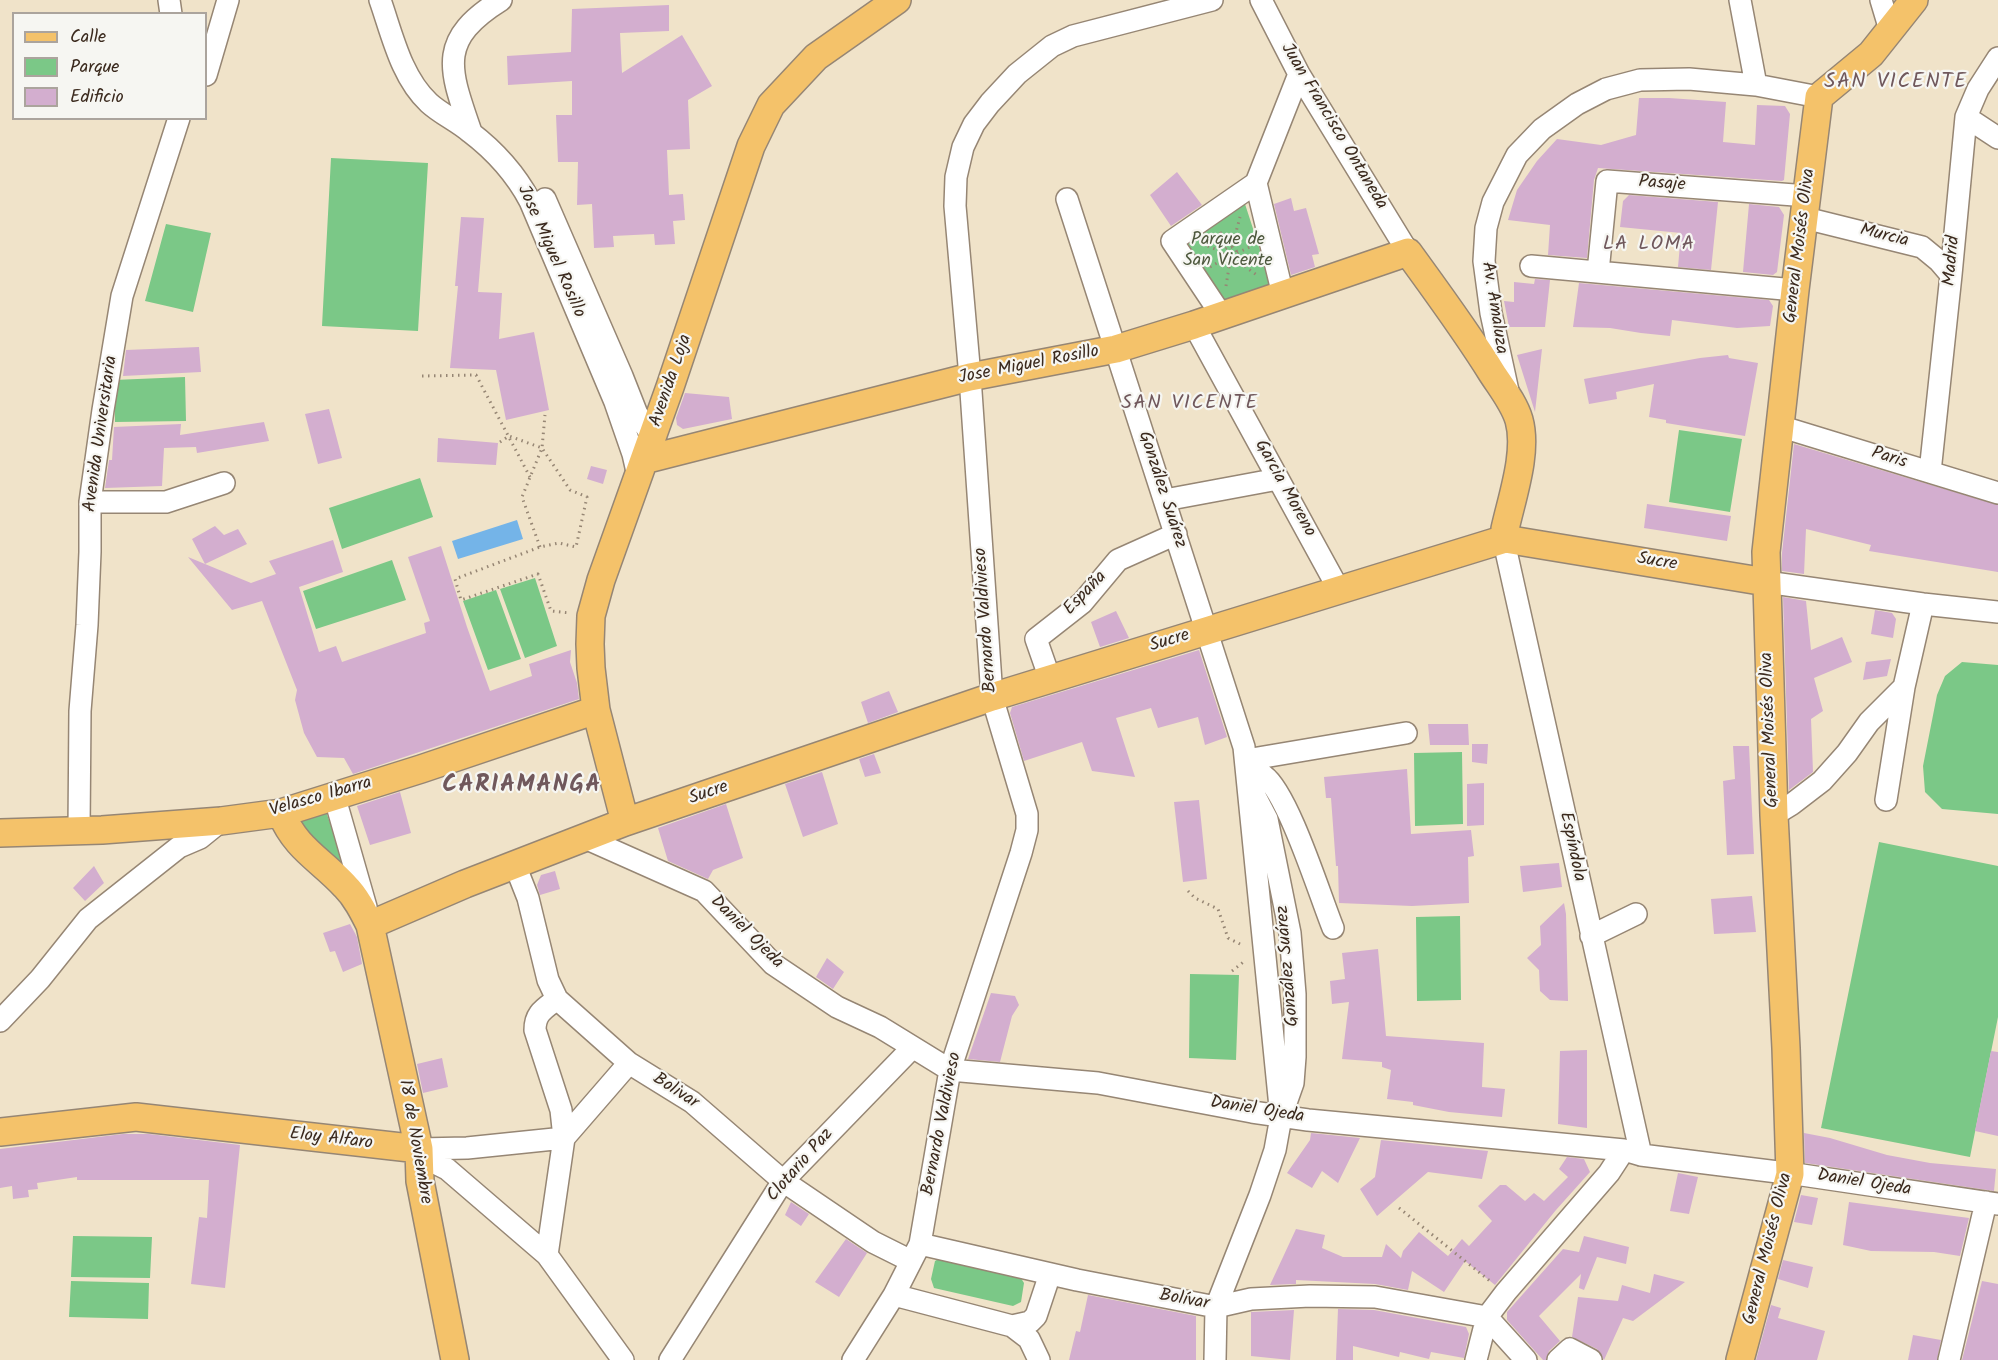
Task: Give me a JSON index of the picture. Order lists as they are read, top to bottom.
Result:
{
  "streets": {
    "main road": [
      "General Moisés Oliva",
      "Jose Miguel Rosillo",
      "Av. Amaluza",
      "Avenida Loja",
      "Sucre",
      "Velasco Ibarra",
      "Eloy Alfaro",
      "18 de Noviembre"
    ],
    "street": [
      "Juan Francisco Ontaneda",
      "Pasaje",
      "Murcia",
      "Madrid",
      "Avenida Universitaria",
      "Paris",
      "Garcia Moreno",
      "González Suárez",
      "España",
      "Bernardo Valdivieso",
      "Espíndola",
      "Daniel Ojeda",
      "Bolivar",
      "Clotario Paz",
      "Bolívar"
    ]
  },
  "crossings": [
    ["Juan Francisco Ontaneda", "Jose Miguel Rosillo"],
    ["Pasaje", "Murcia"],
    ["Pasaje", "General Moisés Oliva"],
    ["Murcia", "General Moisés Oliva"],
    ["Murcia", "Madrid"],
    ["General Moisés Oliva", "Av. Amaluza"],
    ["General Moisés Oliva", "Paris"],
    ["General Moisés Oliva", "Sucre"],
    ["General Moisés Oliva", "Daniel Ojeda"],
    ["Jose Miguel Rosillo", "Avenida Loja"],
    ["Jose Miguel Rosillo", "Garcia Moreno"],
    ["Jose Miguel Rosillo", "González Suárez"],
    ["Jose Miguel Rosillo", "Bernardo Valdivieso"],
    ["Madrid", "Paris"],
    ["Av. Amaluza", "Sucre"],
    ["Av. Amaluza", "Espíndola"],
    ["Avenida Loja", "Sucre"],
    ["Avenida Loja", "Velasco Ibarra"],
    ["Avenida Universitaria", "Velasco Ibarra"],
    ["Garcia Moreno", "Sucre"],
    ["González Suárez", "Sucre"],
    ["González Suárez", "España"],
    ["González Suárez", "Daniel Ojeda"],
    ["González Suárez", "Bolívar"],
    ["Sucre", "España"],
    ["Sucre", "Bernardo Valdivieso"],
    ["Sucre", "Espíndola"],
    ["Sucre", "Daniel Ojeda"],
    ["Sucre", "Bolivar"],
    ["Sucre", "18 de Noviembre"],
    ["Bernardo Valdivieso", "Daniel Ojeda"],
    ["Bernardo Valdivieso", "Bolivar"],
    ["Bernardo Valdivieso", "Bolívar"],
    ["Velasco Ibarra", "18 de Noviembre"],
    ["Espíndola", "Daniel Ojeda"],
    ["Daniel Ojeda", "Clotario Paz"],
    ["Bolivar", "Clotario Paz"],
    ["Bolivar", "Bolívar"],
    ["Eloy Alfaro", "18 de Noviembre"]
  ],
  "districts": [
    "SAN VICENTE",
    "LA LOMA",
    "SAN VICENTE",
    "CARIAMANGA"
  ],
  "parks": ["Parque de San Vicente"],
  "legend": ["Calle", "Parque", "Edificio"]
}
